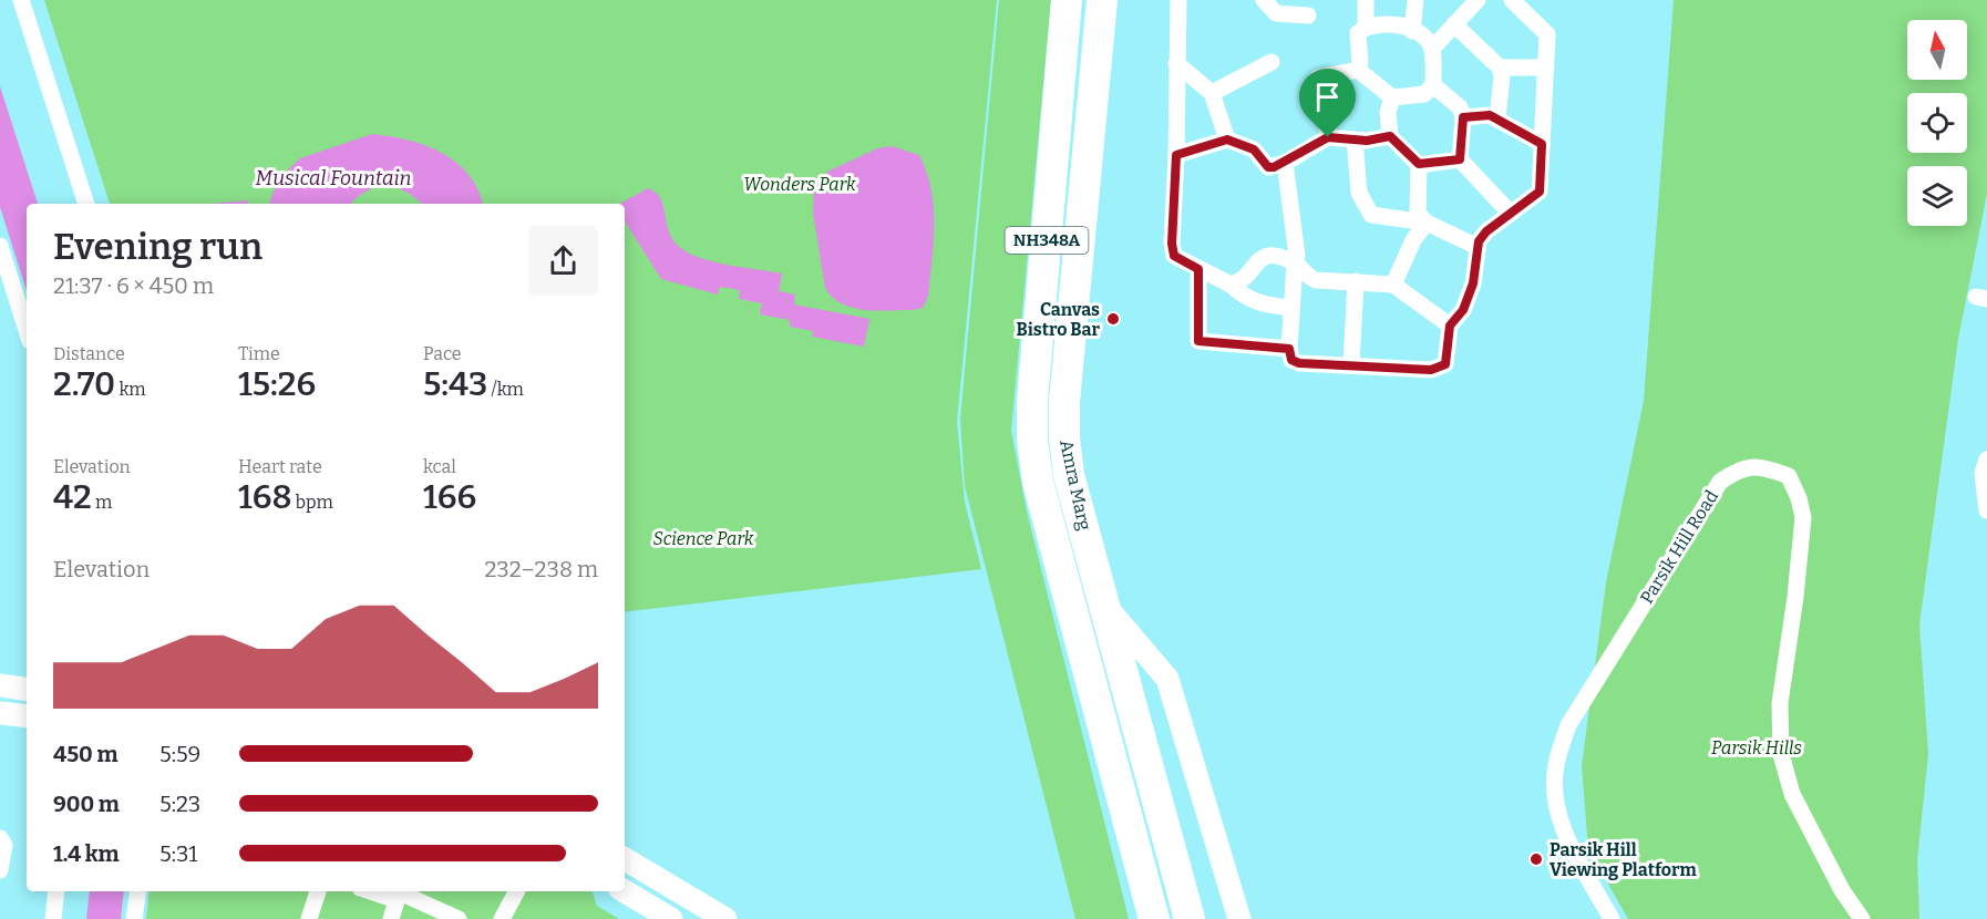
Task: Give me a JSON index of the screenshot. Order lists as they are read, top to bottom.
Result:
{
  "streets": {
    "highway": ["NH348A", "Amra Marg"],
    "street": ["Parsik Hill Road"]
  },
  "water": ["Musical Fountain"],
  "parks": ["Wonders Park", "Science Park", "Parsik Hills"],
  "places": ["Canvas Bistro Bar", "Parsik Hill Viewing Platform"],
  "north": "top",
  "page": {
    "heading": ["Evening run", "21:37 · 6 × 450 m"],
    "stats": [
      ["Distance", "2.70 km"],
      ["Time", "15:26"],
      ["Pace", "5:43 /km"],
      ["Elevation", "42 m"],
      ["Heart rate", "168 bpm"],
      ["kcal", "166"]
    ],
    "chart": ["Elevation", "232–238 m"],
    "list": [
      {
        "name": "450 m",
        "note": "5:59"
      },
      {
        "name": "900 m",
        "note": "5:23"
      },
      {
        "name": "1.4 km",
        "note": "5:31"
      }
    ]
  }
}
